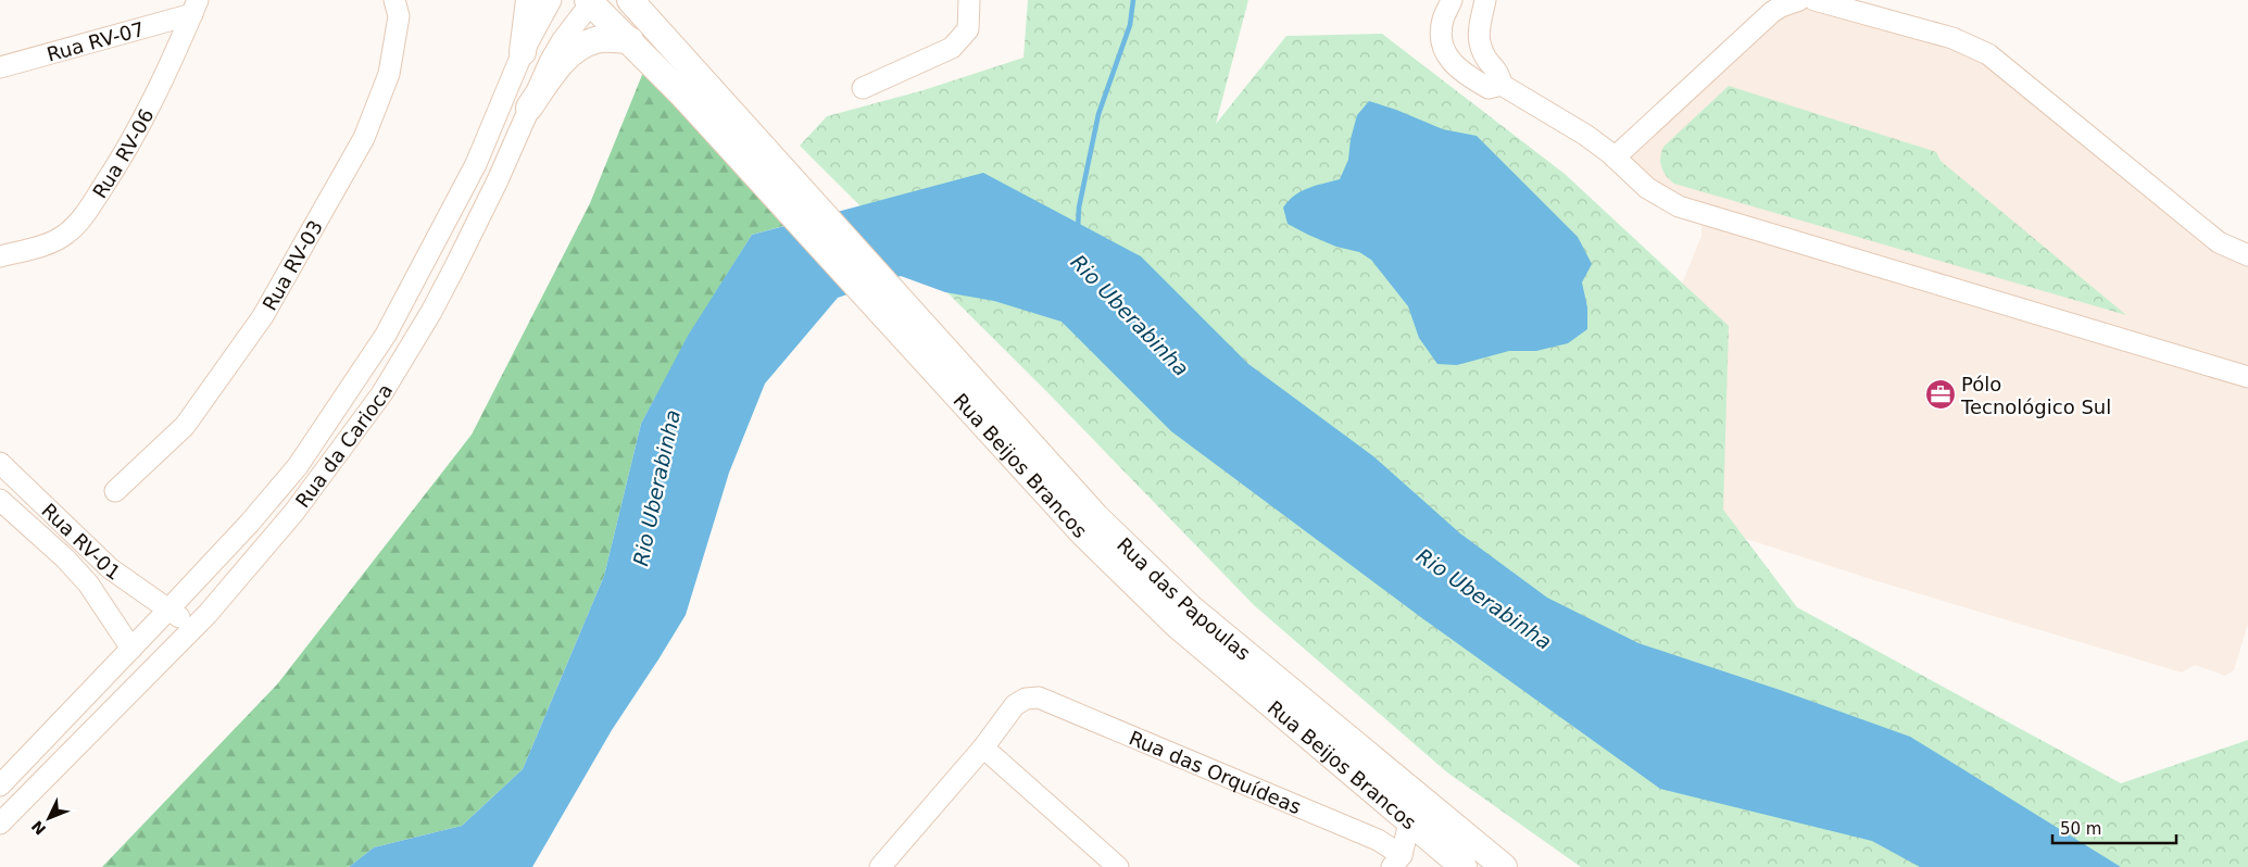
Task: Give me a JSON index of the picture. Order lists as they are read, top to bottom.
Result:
{
  "streets": {
    "main road": ["Rua Beijos Brancos", "Rua das Papoulas"],
    "street": [
      "Rua RV-07",
      "Rua RV-06",
      "Rua RV-03",
      "Rua da Carioca",
      "Rua RV-01",
      "Rua das Orquídeas"
    ]
  },
  "crossings": [
    ["Rua RV-07", "Rua RV-06"],
    ["Rua da Carioca", "Rua RV-01"],
    ["Rua Beijos Brancos", "Rua das Papoulas"],
    ["Rua Beijos Brancos", "Rua das Orquídeas"]
  ],
  "water": ["Rio Uberabinha"],
  "places": {
    "office": ["Pólo Tecnológico Sul"]
  },
  "scale_bar": "50 m",
  "north": "bottom left"
}
